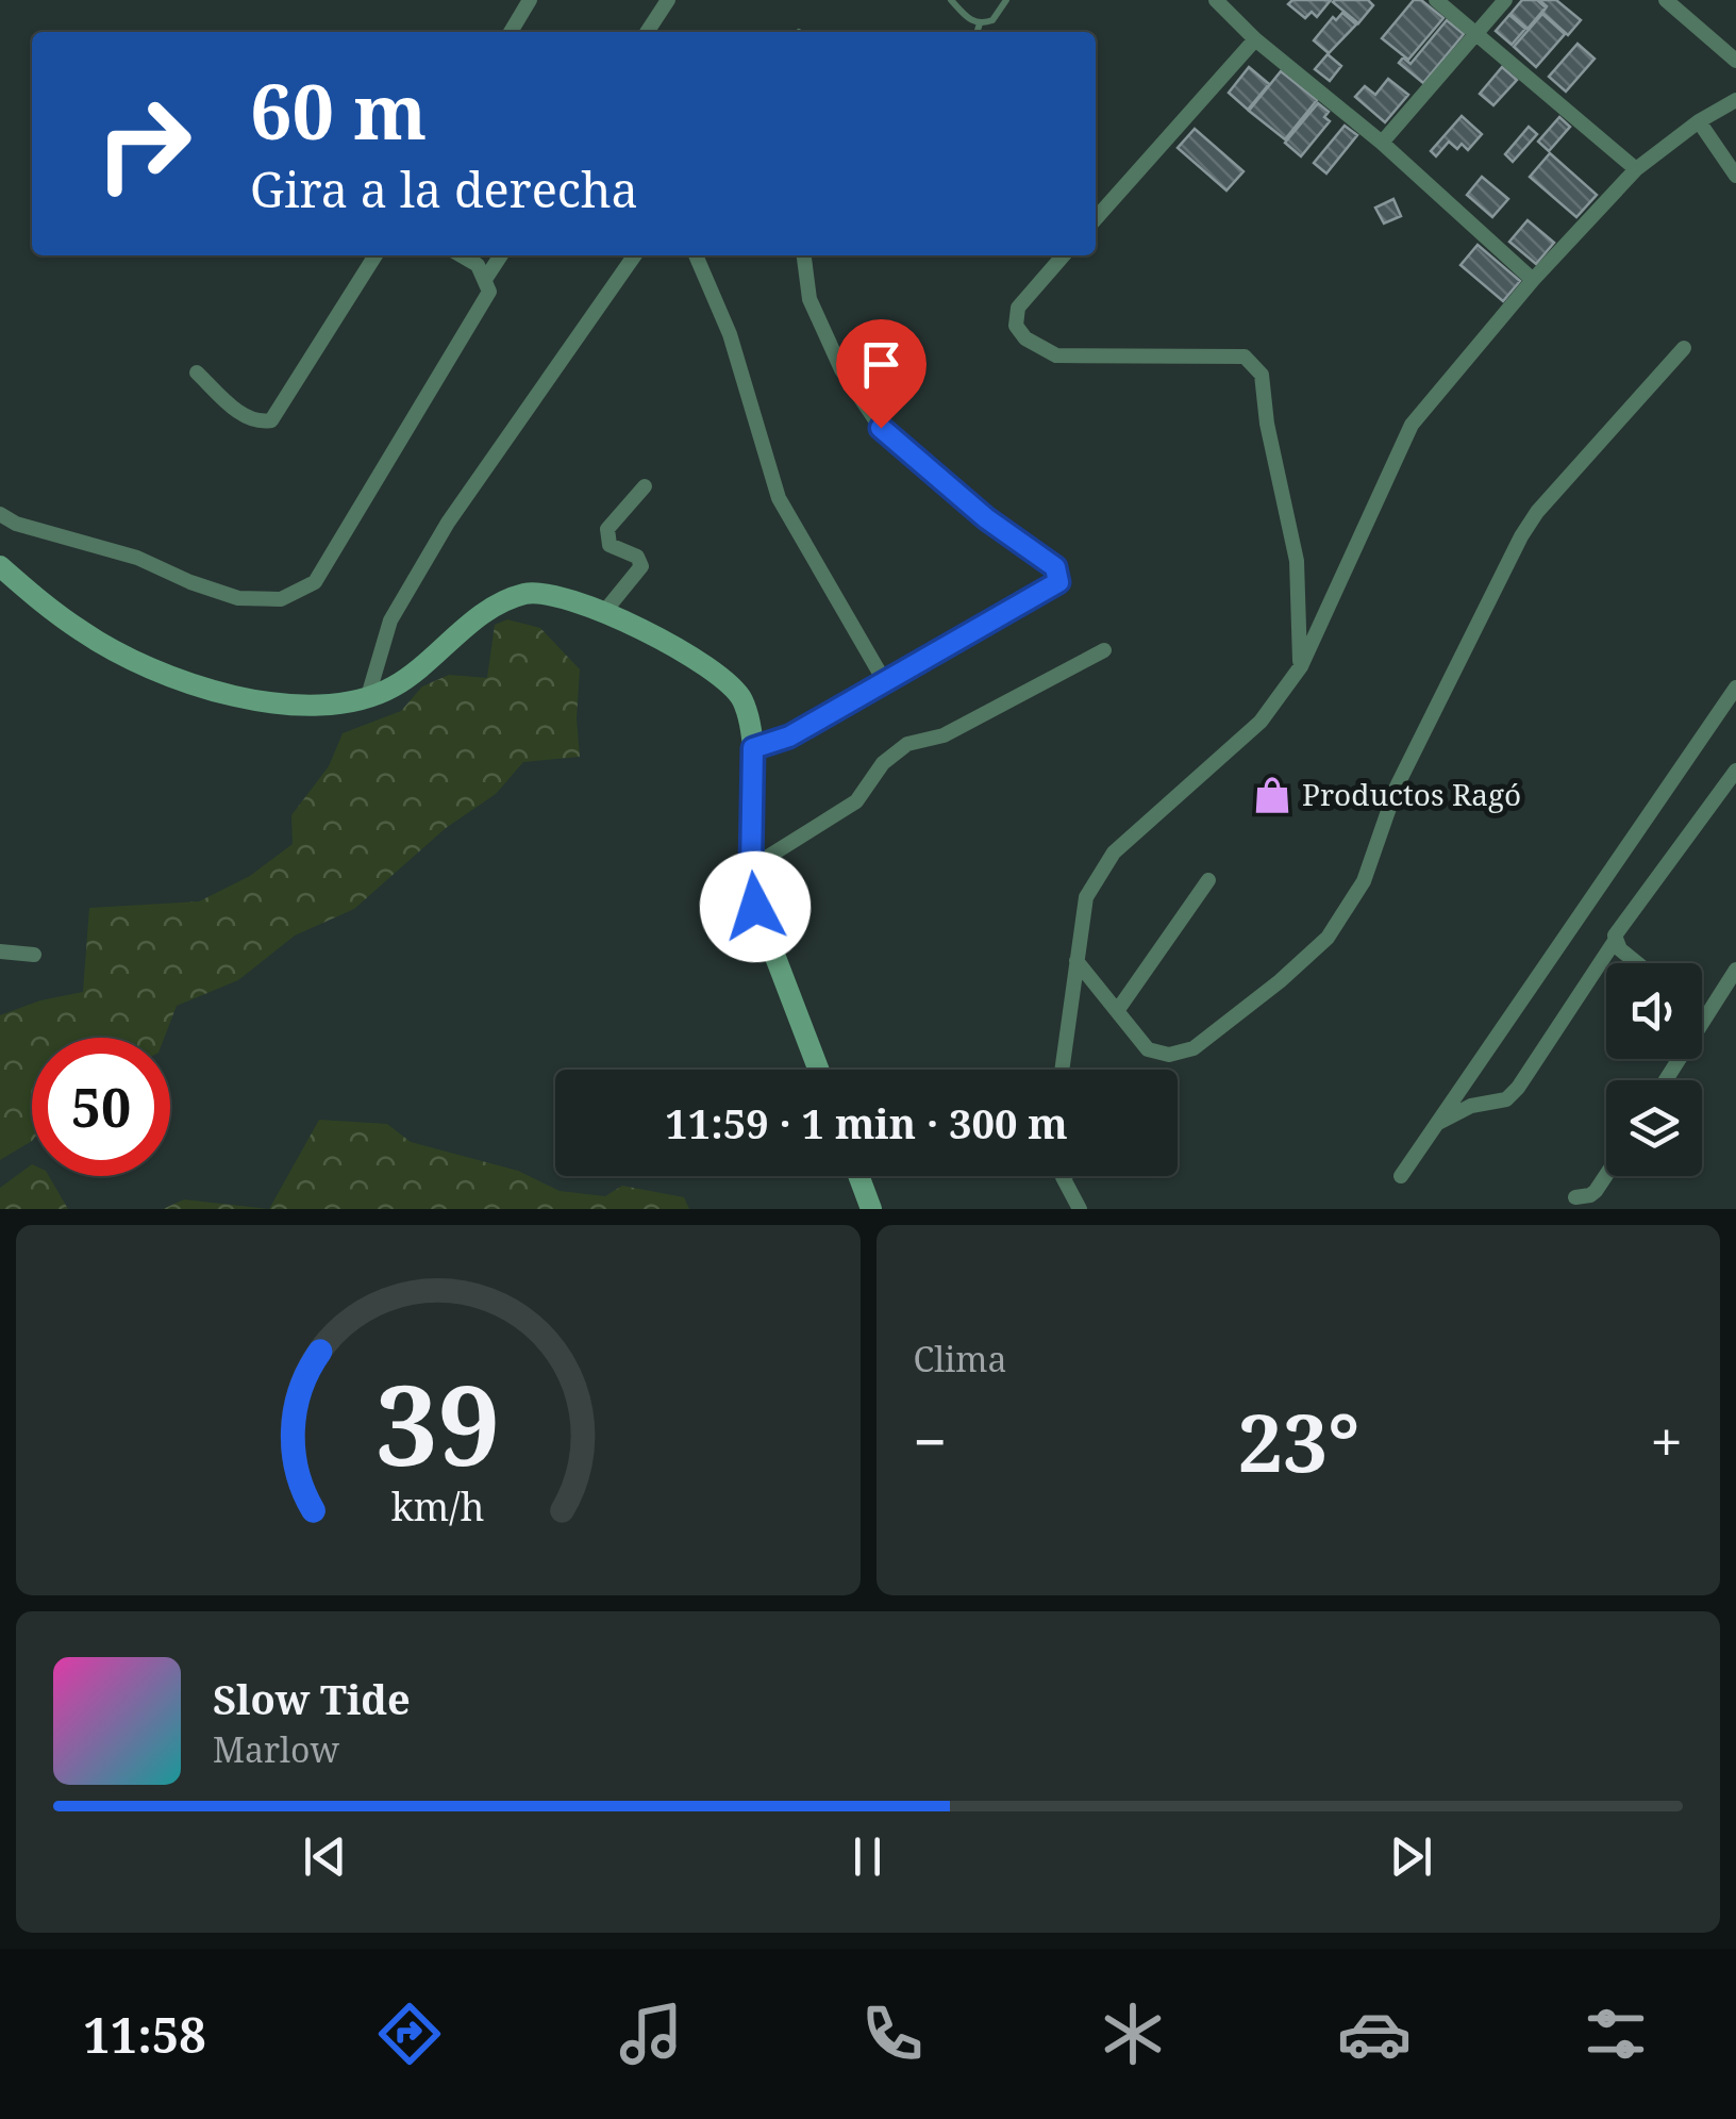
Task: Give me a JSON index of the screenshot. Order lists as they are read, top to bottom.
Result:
{
  "places": {
    "shop": ["Productos Ragó"]
  },
  "page": {
    "turn": ["60 m", "Gira a la derecha"],
    "limit": "50",
    "trip": "11:59 · 1 min · 300 m",
    "tile": "Clima",
    "heat": ["−", "23°", "+"],
    "song": ["Slow Tide", "Marlow"],
    "tabs": "11:58",
    "gauge": ["39", "km/h"]
  }
}
